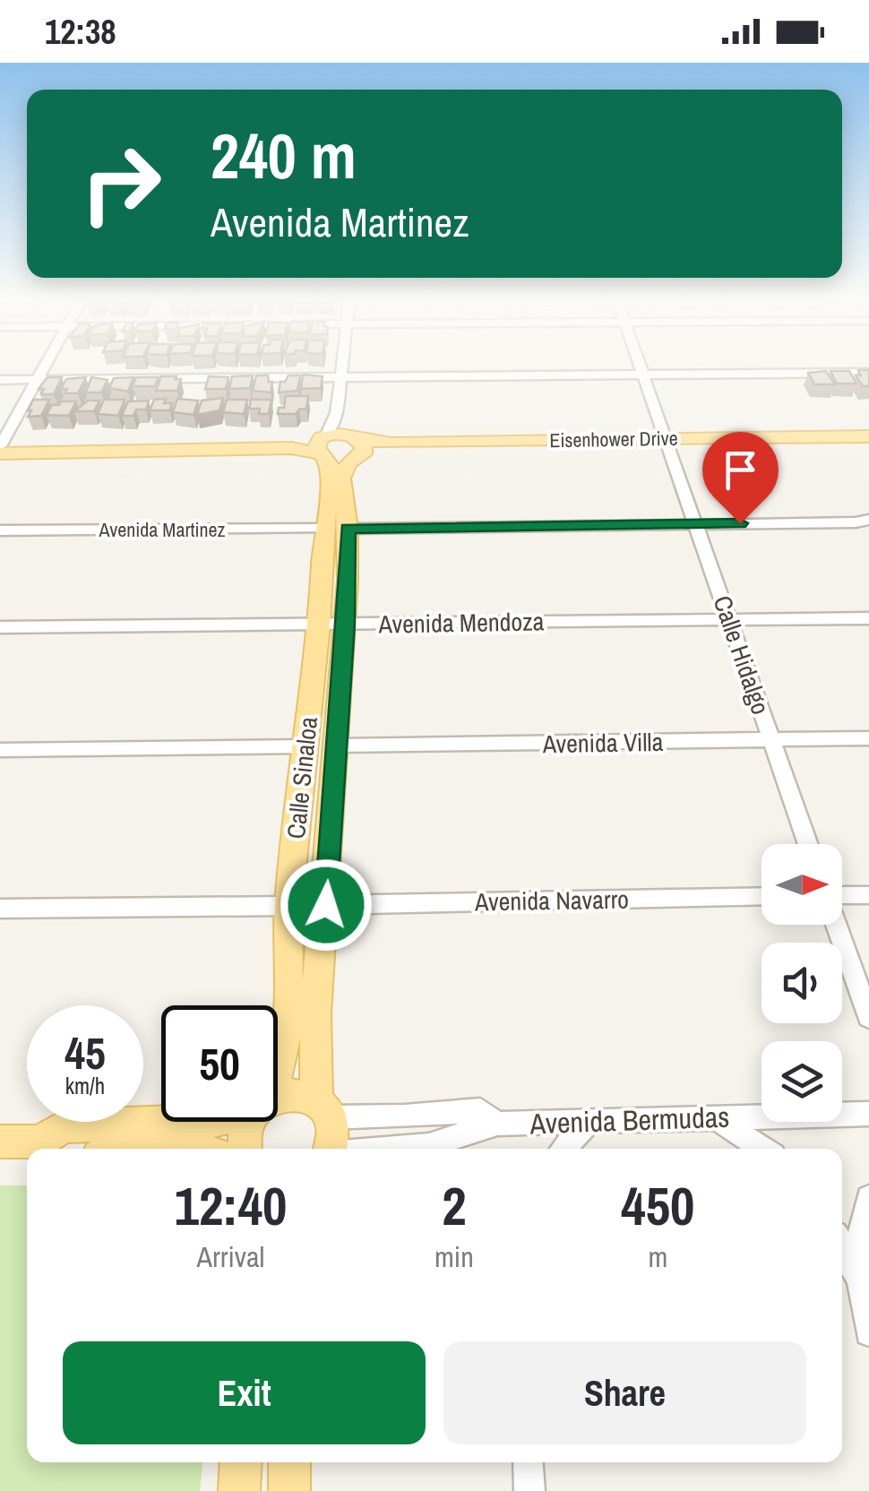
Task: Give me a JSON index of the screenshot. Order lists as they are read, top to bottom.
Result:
{
  "streets": {
    "main road": ["Eisenhower Drive", "Calle Sinaloa"],
    "street": [
      "Avenida Martinez",
      "Avenida Mendoza",
      "Calle Hidalgo",
      "Avenida Villa",
      "Avenida Navarro",
      "Avenida Bermudas"
    ]
  },
  "crossings": [
    ["Eisenhower Drive", "Calle Hidalgo"],
    ["Eisenhower Drive", "Calle Sinaloa"],
    ["Avenida Martinez", "Calle Sinaloa"],
    ["Avenida Mendoza", "Calle Hidalgo"],
    ["Avenida Mendoza", "Calle Sinaloa"],
    ["Calle Hidalgo", "Avenida Villa"],
    ["Avenida Villa", "Calle Sinaloa"],
    ["Calle Sinaloa", "Avenida Navarro"],
    ["Calle Sinaloa", "Avenida Bermudas"]
  ],
  "north": "right",
  "page": {
    "status": "12:38",
    "turn": ["240 m", "Avenida Martinez"],
    "speed": "45 km/h",
    "limit": "50",
    "eta": [
      "12:40",
      "Arrival",
      "2",
      "min",
      "450",
      "m"
    ],
    "buttons": ["Exit", "Share"]
  }
}
